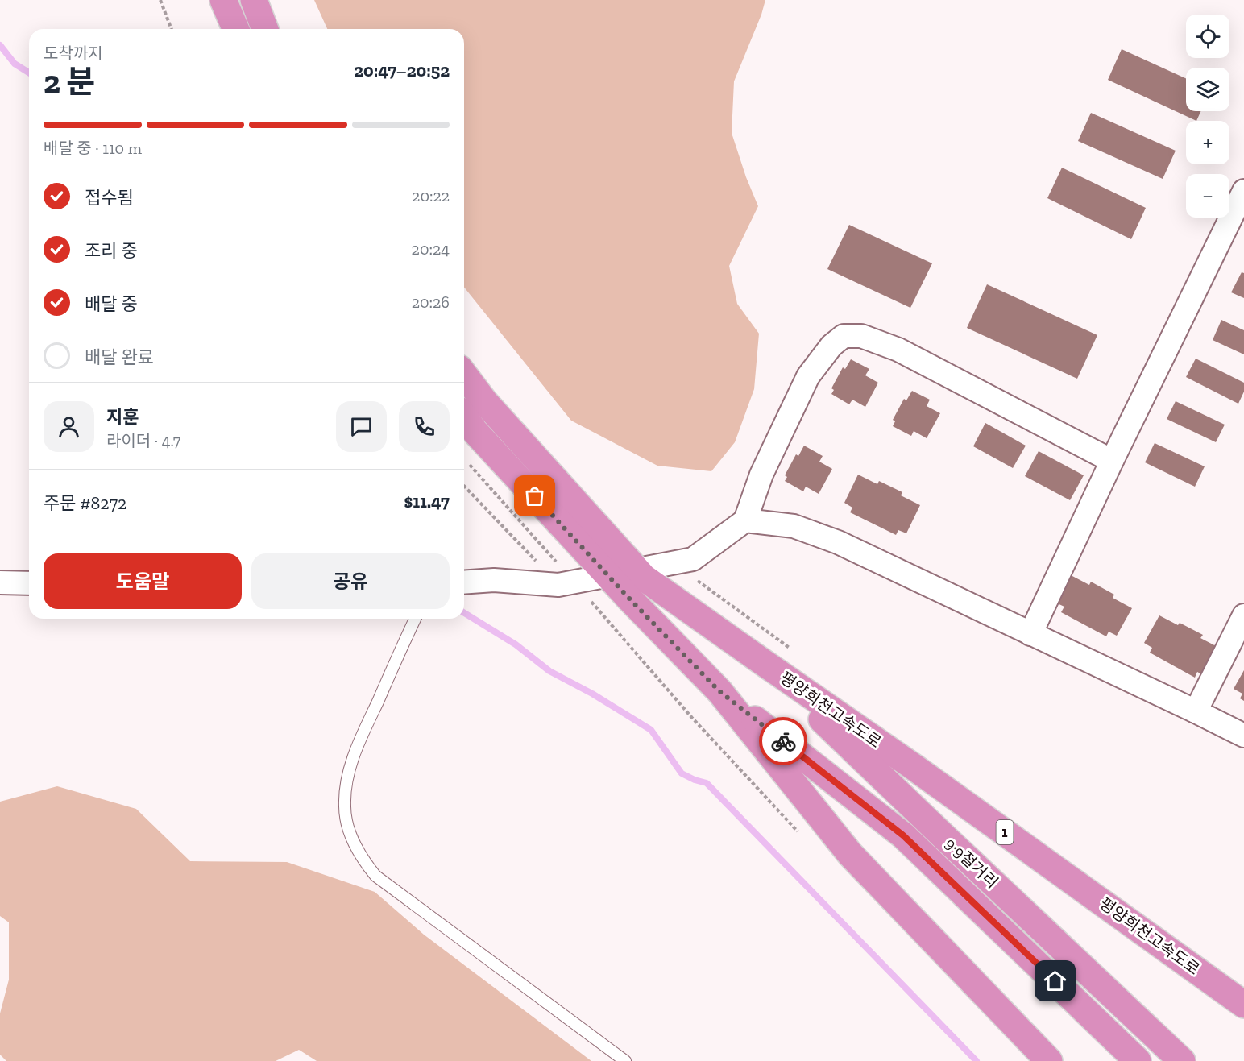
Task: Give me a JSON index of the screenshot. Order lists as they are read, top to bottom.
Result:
{
  "streets": {
    "highway": ["평양희천고속도로", "1", "9·9절거리"]
  },
  "crossings": [
    ["평양희천고속도로", "9·9절거리"]
  ],
  "page": {
    "map_buttons": ["+", "−"],
    "heading": ["2 분", "도착까지", "20:47–20:52"],
    "panel": [
      "지훈",
      "라이더 · 4.7",
      "주문 #8272",
      "$11.47"
    ],
    "bar": "배달 중 · 110 m",
    "list": [
      ["접수됨", "20:22"],
      ["조리 중", "20:24"],
      ["배달 중", "20:26"],
      "배달 완료"
    ],
    "buttons": ["도움말", "공유"]
  }
}
